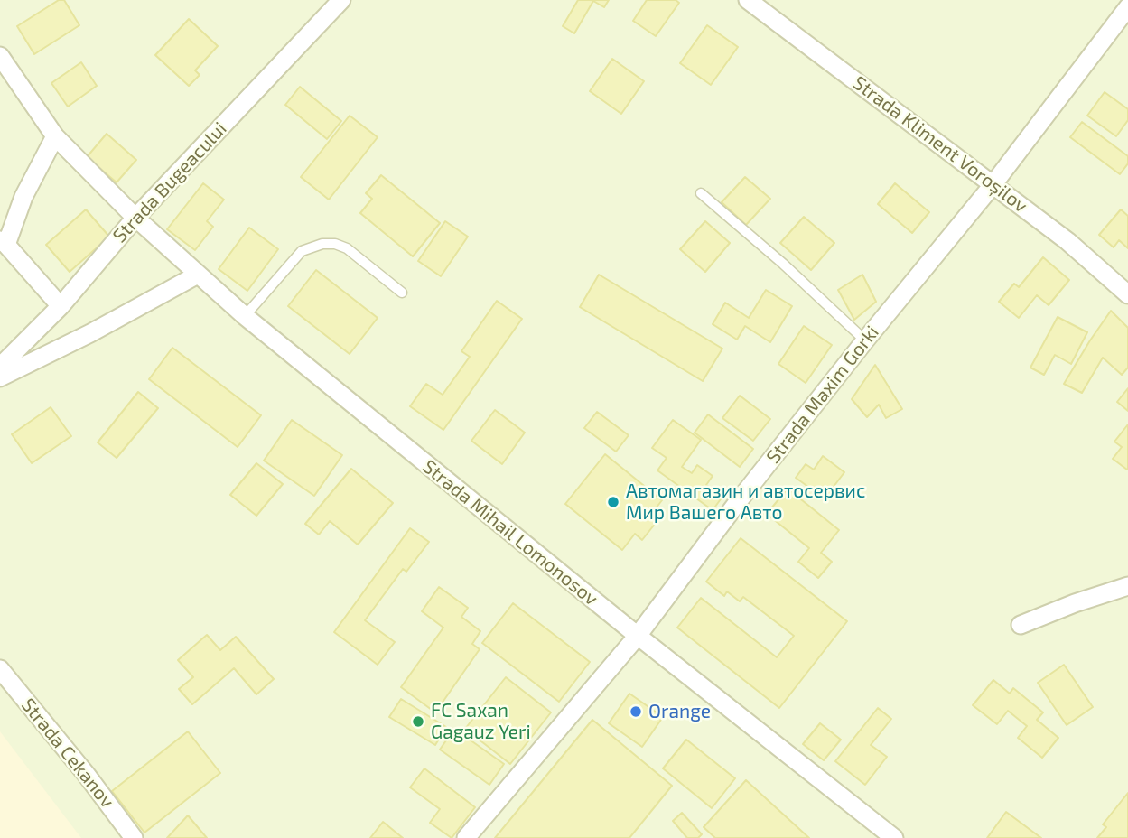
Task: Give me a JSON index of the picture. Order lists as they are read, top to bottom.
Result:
{
  "streets": {
    "street": [
      "Strada Kliment Voroșilov",
      "Strada Bugeacului",
      "Strada Maxim Gorki",
      "Strada Mihail Lomonosov",
      "Strada Cekanov"
    ]
  },
  "crossings": [
    ["Strada Kliment Voroșilov", "Strada Maxim Gorki"],
    ["Strada Bugeacului", "Strada Mihail Lomonosov"],
    ["Strada Maxim Gorki", "Strada Mihail Lomonosov"]
  ],
  "places": ["Автомагазин и автосервис Мир Вашего Авто", "Orange", "FC Saxan Gagauz Yeri"]
}
